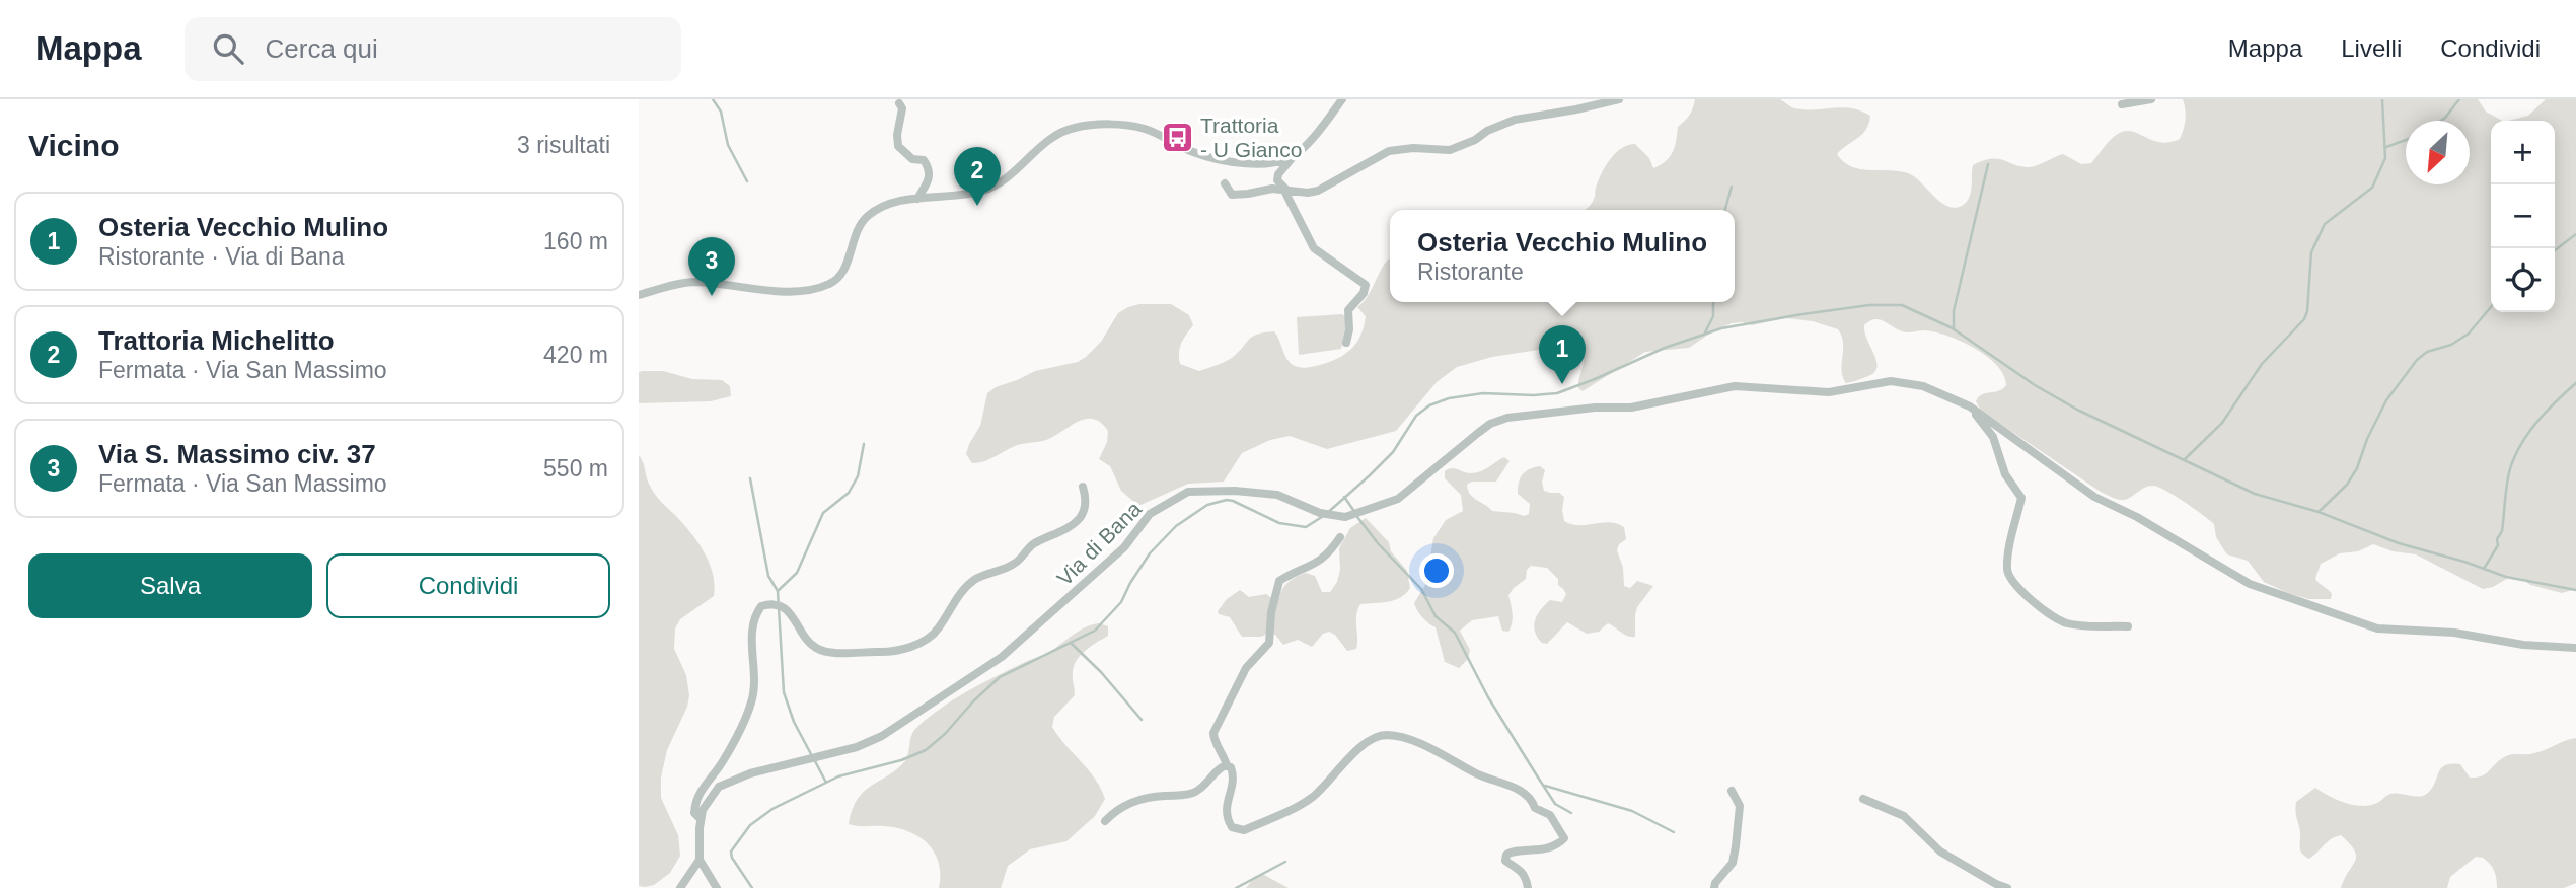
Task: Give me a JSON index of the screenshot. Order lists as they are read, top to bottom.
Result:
{
  "streets": {
    "street": ["Via di Bana"]
  },
  "places": {
    "bus stop": ["Trattoria - U Gianco"]
  },
  "north": "bottom left",
  "page": {
    "header": "Mappa",
    "search": "Cerca qui",
    "nav": ["Mappa", "Livelli", "Condividi"],
    "heading": ["Vicino", "3 risultati"],
    "map_buttons": ["+", "−"],
    "pins": ["2", "3", "1"],
    "list": [
      {
        "mark": "1",
        "name": "Osteria Vecchio Mulino",
        "note": "Ristorante · Via di Bana",
        "value": "160 m"
      },
      {
        "mark": "2",
        "name": "Trattoria Michelitto",
        "note": "Fermata · Via San Massimo",
        "value": "420 m"
      },
      {
        "mark": "3",
        "name": "Via S. Massimo civ. 37",
        "note": "Fermata · Via San Massimo",
        "value": "550 m"
      }
    ],
    "popup": ["Osteria Vecchio Mulino", "Ristorante"],
    "buttons": ["Salva", "Condividi"]
  }
}
